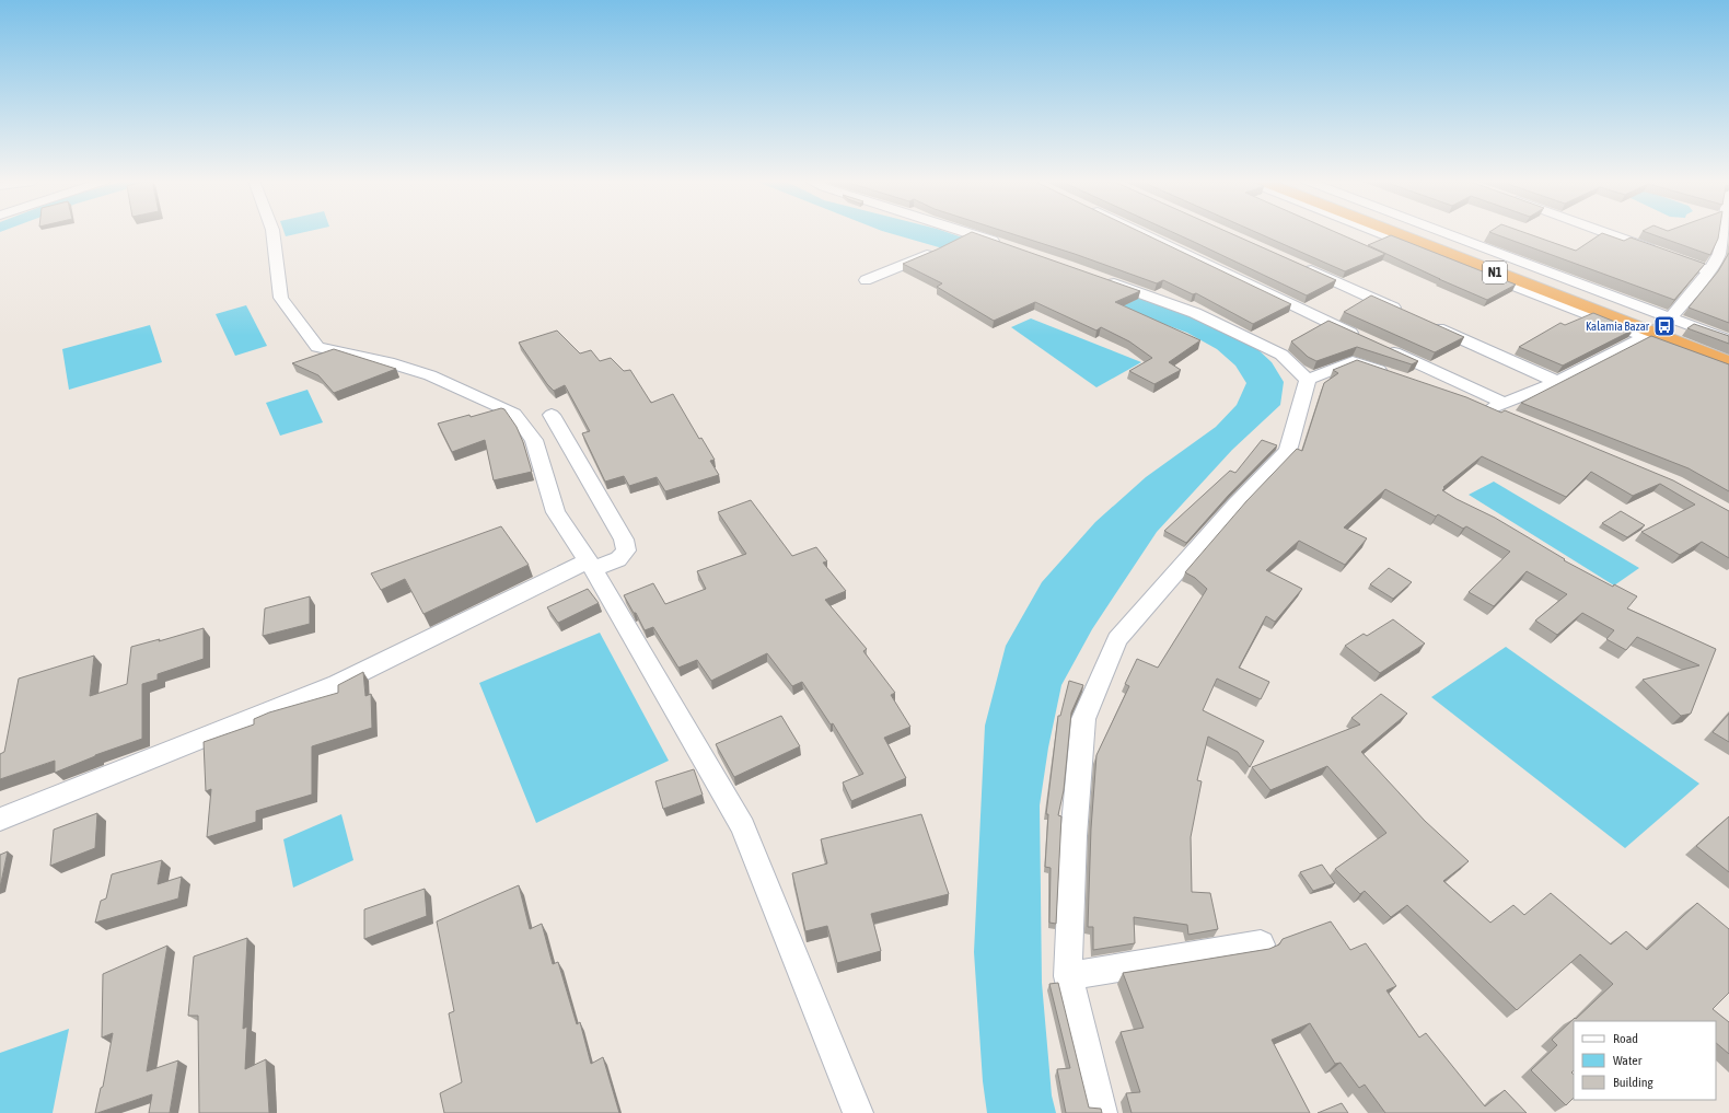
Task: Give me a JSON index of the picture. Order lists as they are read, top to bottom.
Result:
{
  "streets": {
    "highway": ["N1"]
  },
  "places": {
    "bus stop": ["Kalamia Bazar"]
  },
  "legend": ["Road", "Water", "Building"]
}
